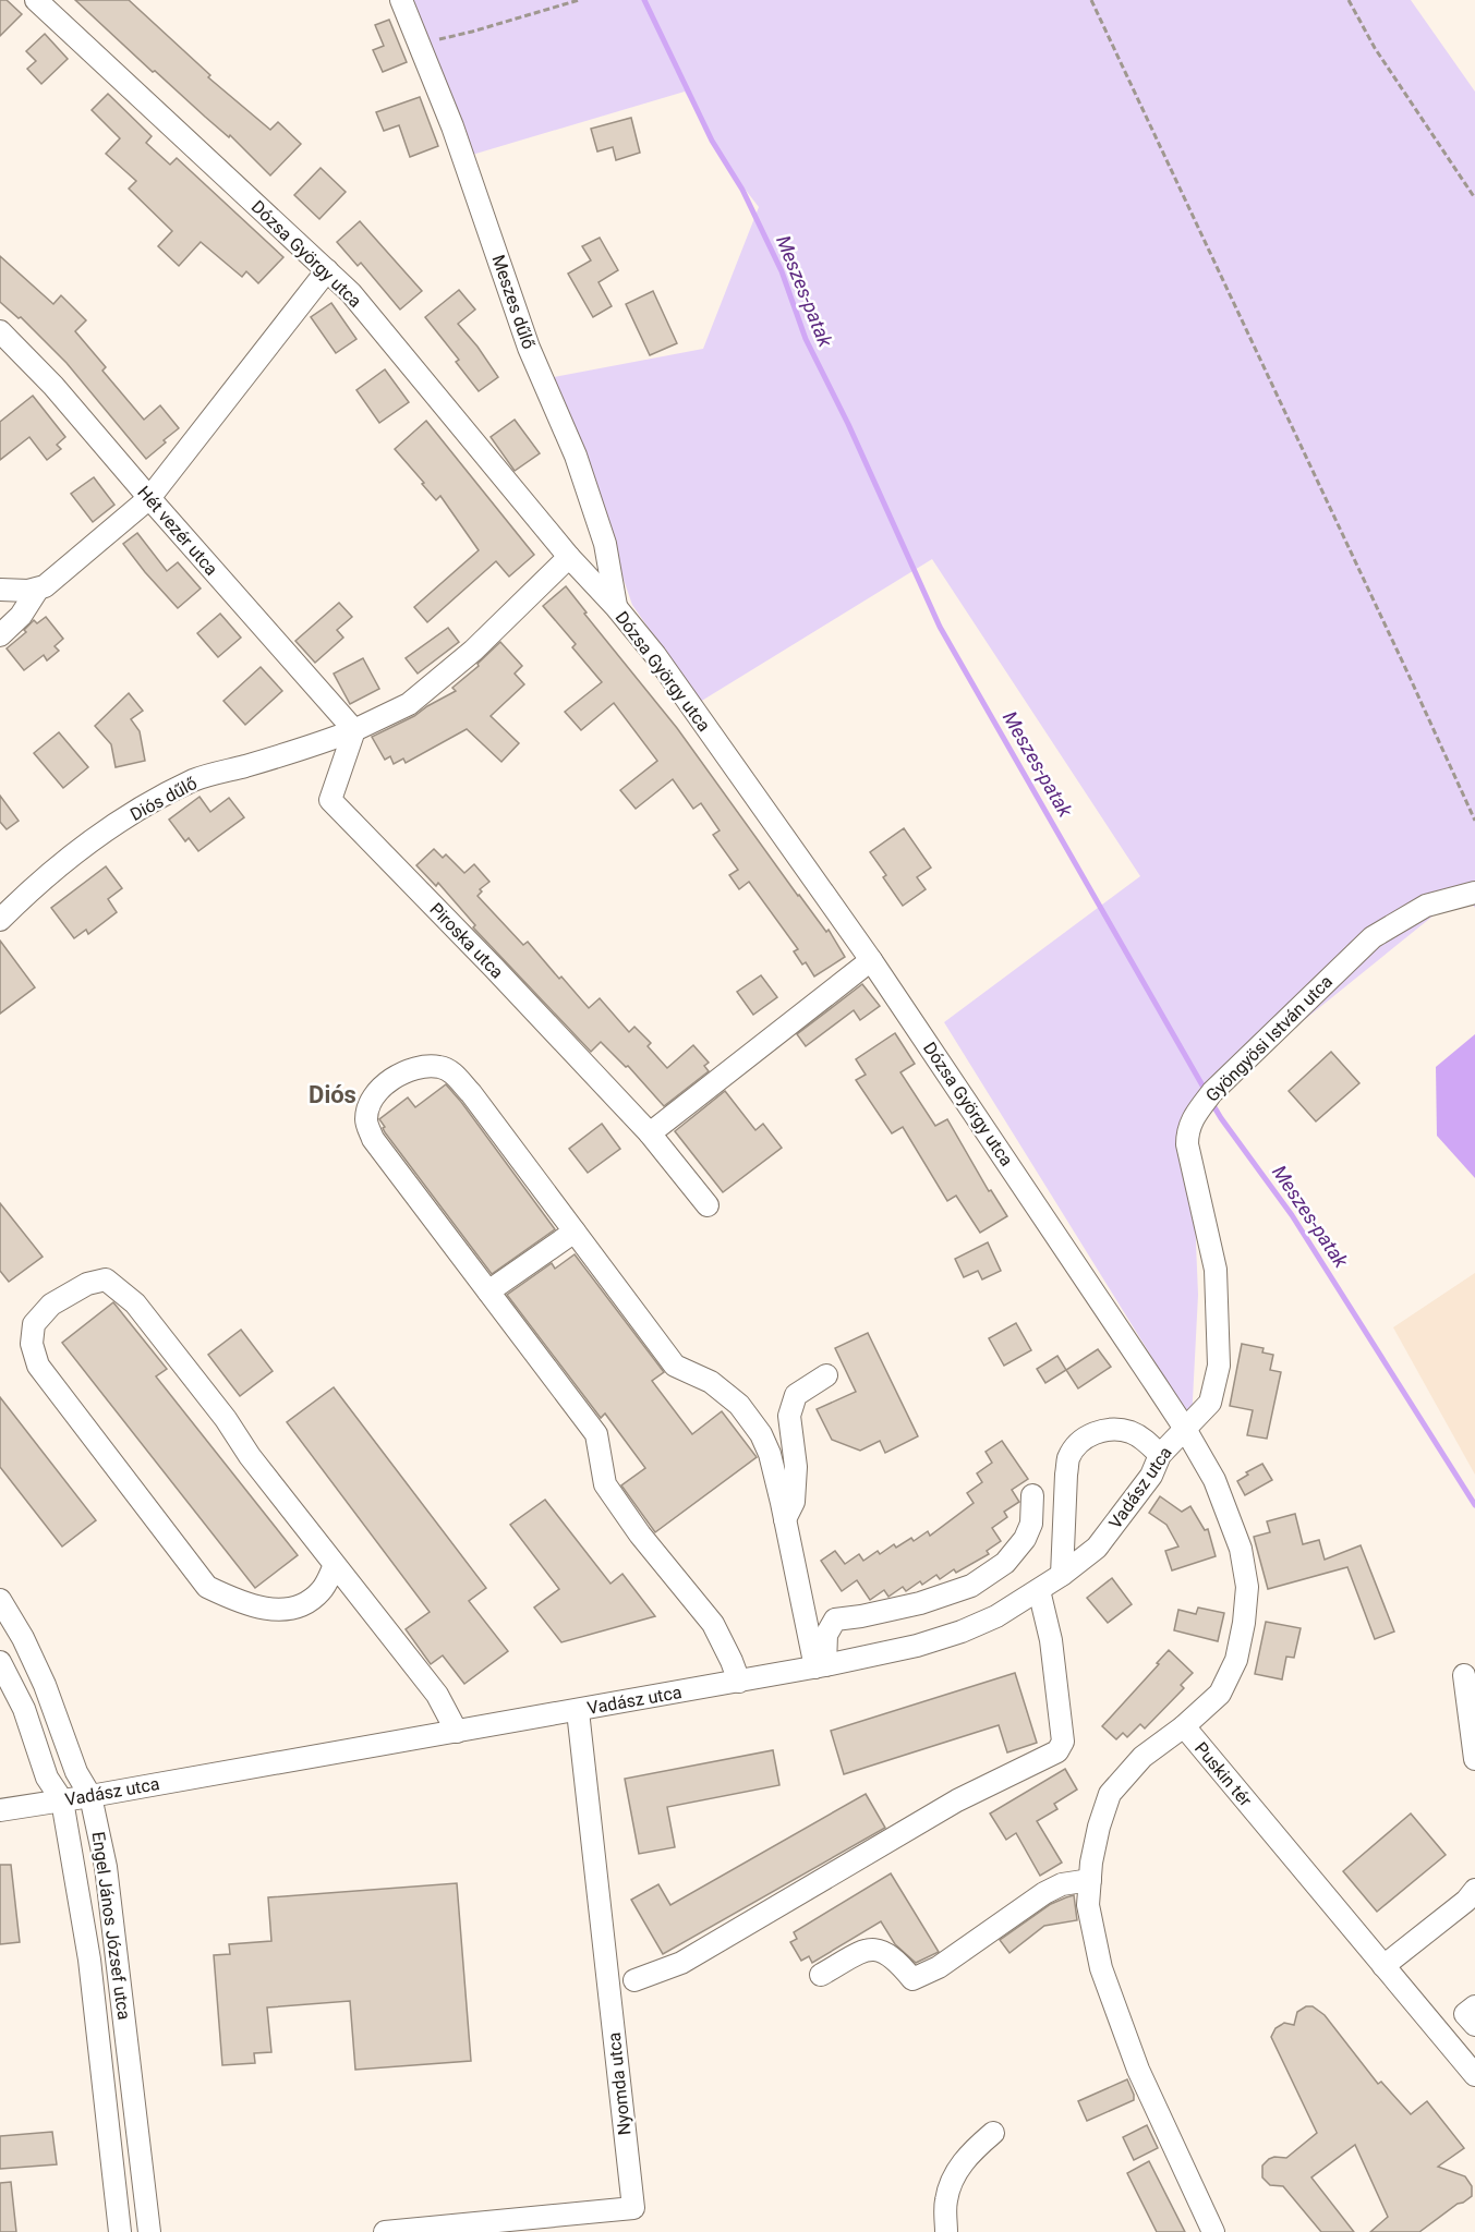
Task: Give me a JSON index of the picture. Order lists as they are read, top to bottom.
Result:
{
  "streets": {
    "street": [
      "Dózsa György utca",
      "Meszes dűlő",
      "Hét vezér utca",
      "Diós dűlő",
      "Piroska utca",
      "Gyöngyösi István utca",
      "Vadász utca",
      "Puskin tér",
      "Engel János József utca",
      "Nyomda utca"
    ]
  },
  "crossings": [
    ["Dózsa György utca", "Meszes dűlő"],
    ["Dózsa György utca", "Gyöngyösi István utca"],
    ["Dózsa György utca", "Vadász utca"],
    ["Hét vezér utca", "Diós dűlő"],
    ["Hét vezér utca", "Piroska utca"],
    ["Diós dűlő", "Piroska utca"],
    ["Gyöngyösi István utca", "Vadász utca"],
    ["Vadász utca", "Engel János József utca"],
    ["Vadász utca", "Nyomda utca"]
  ],
  "districts": ["Diós"],
  "water": ["Meszes-patak"]
}
